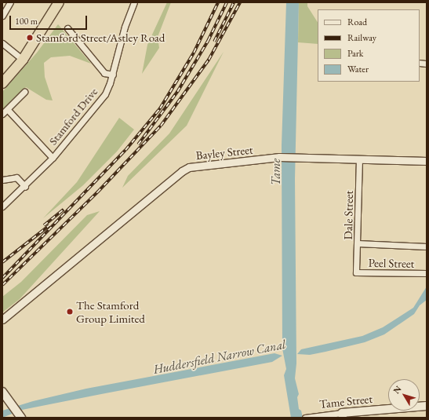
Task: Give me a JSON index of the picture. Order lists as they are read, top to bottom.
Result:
{
  "streets": {
    "main road": ["Tame Street"],
    "street": [
      "Stamford Drive",
      "Bayley Street",
      "Dale Street",
      "Peel Street"
    ]
  },
  "crossings": [
    ["Bayley Street", "Dale Street"],
    ["Dale Street", "Peel Street"]
  ],
  "water": ["Tame", "Huddersfield Narrow Canal"],
  "places": ["Stamford Street/Astley Road", "The Stamford Group Limited"],
  "legend": [
    "Road",
    "Railway",
    "Park",
    "Water"
  ],
  "scale_bar": "100 m",
  "north": "top left"
}
